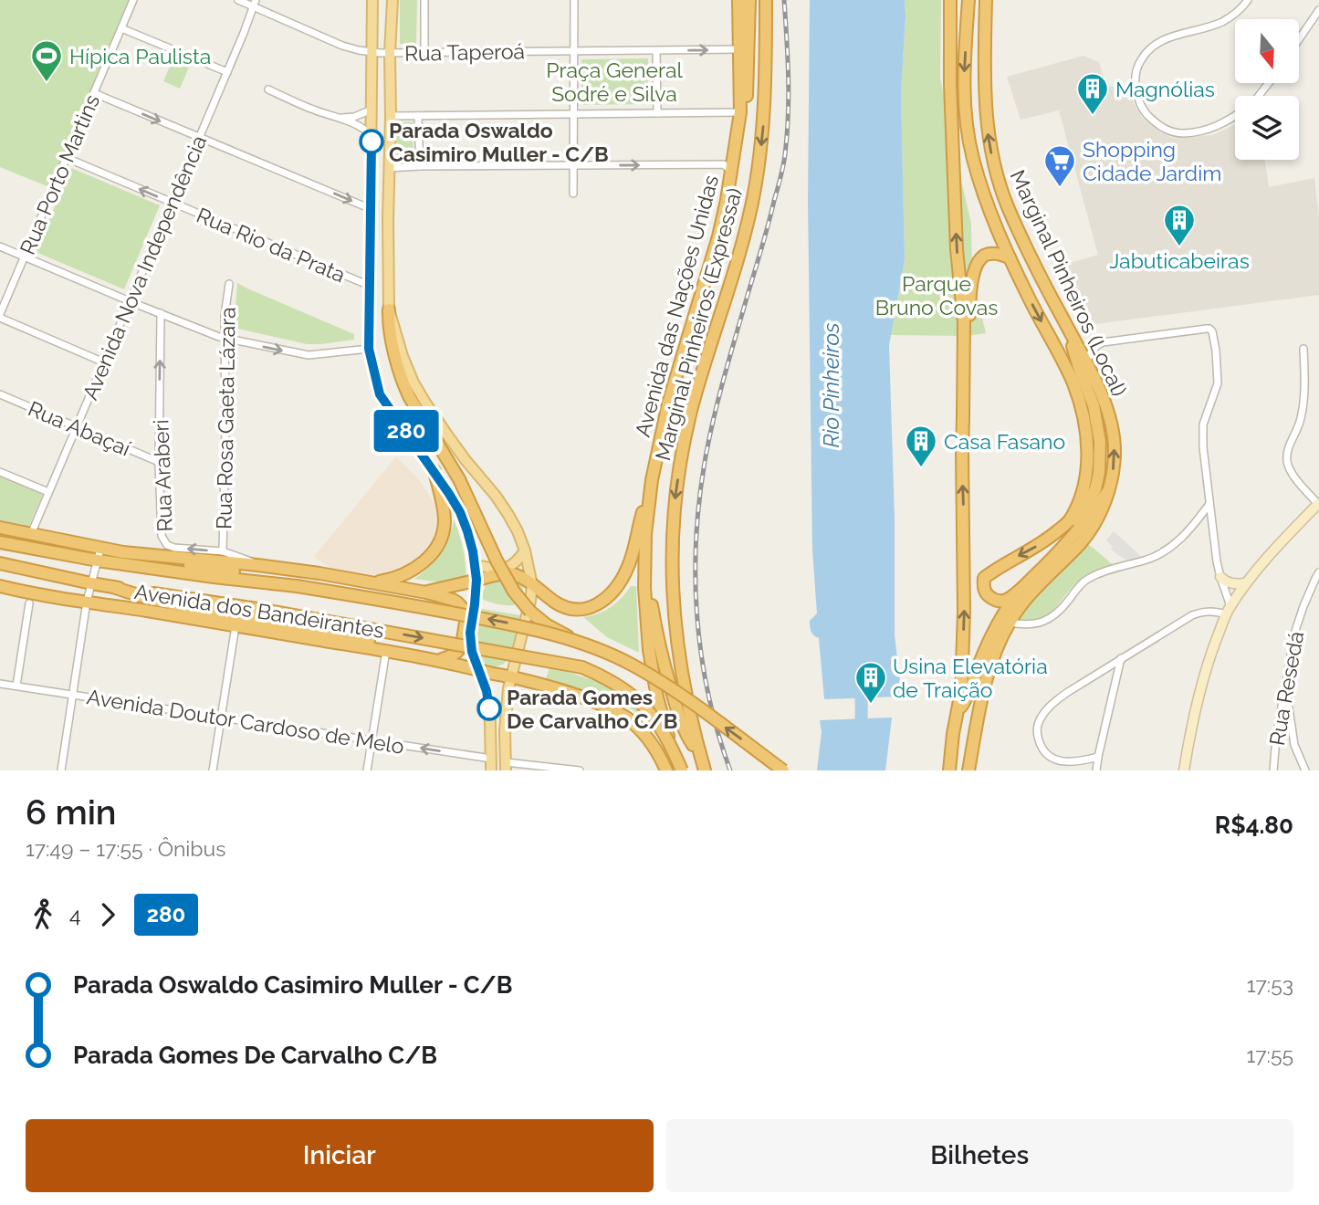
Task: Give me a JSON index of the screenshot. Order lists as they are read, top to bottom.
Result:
{
  "streets": {
    "highway": [
      "Marginal Pinheiros (Local)",
      "Avenida das Nações Unidas",
      "Marginal Pinheiros (Expressa)",
      "Avenida dos Bandeirantes"
    ],
    "street": [
      "Rua Taperoá",
      "Rua Porto Martins",
      "Rua Rio da Prata",
      "Avenida Nova Independência",
      "Rua Rosa Gaeta Lázara",
      "Rua Abaçaí",
      "Rua Araberi",
      "Rua Resedá",
      "Avenida Doutor Cardoso de Melo"
    ]
  },
  "crossings": [
    ["Rua Taperoá", "Avenida Nova Independência"],
    ["Rua Taperoá", "Avenida das Nações Unidas"],
    ["Rua Porto Martins", "Rua Rio da Prata"],
    ["Rua Rio da Prata", "Avenida Nova Independência"],
    ["Avenida Nova Independência", "Rua Abaçaí"],
    ["Avenida Nova Independência", "Avenida dos Bandeirantes"],
    ["Rua Rosa Gaeta Lázara", "Rua Araberi"],
    ["Rua Abaçaí", "Rua Araberi"],
    ["Rua Araberi", "Avenida dos Bandeirantes"]
  ],
  "one_way": ["Rua Araberi"],
  "water": ["Rio Pinheiros"],
  "parks": ["Praça General Sodré e Silva", "Parque Bruno Covas"],
  "places": {
    "sports": ["Hípica Paulista"],
    "building": [
      "Magnólias",
      "Jabuticabeiras",
      "Casa Fasano",
      "Usina Elevatória de Traição"
    ],
    "other": ["Parada Oswaldo Casimiro Muller - C/B", "Parada Gomes De Carvalho C/B"],
    "supermarket": ["Shopping Cidade Jardim"]
  },
  "lines": ["bus line 280"],
  "north": "bottom",
  "page": {
    "on_map": "280",
    "heading": ["6 min", "17:49 – 17:55 · Ônibus", "R$4.80"],
    "legs": ["4", "280"],
    "list": [
      {
        "name": "Parada Oswaldo Casimiro Muller - C/B",
        "value": "17:53"
      },
      {
        "name": "Parada Gomes De Carvalho C/B",
        "value": "17:55"
      }
    ],
    "buttons": ["Iniciar", "Bilhetes"]
  }
}
